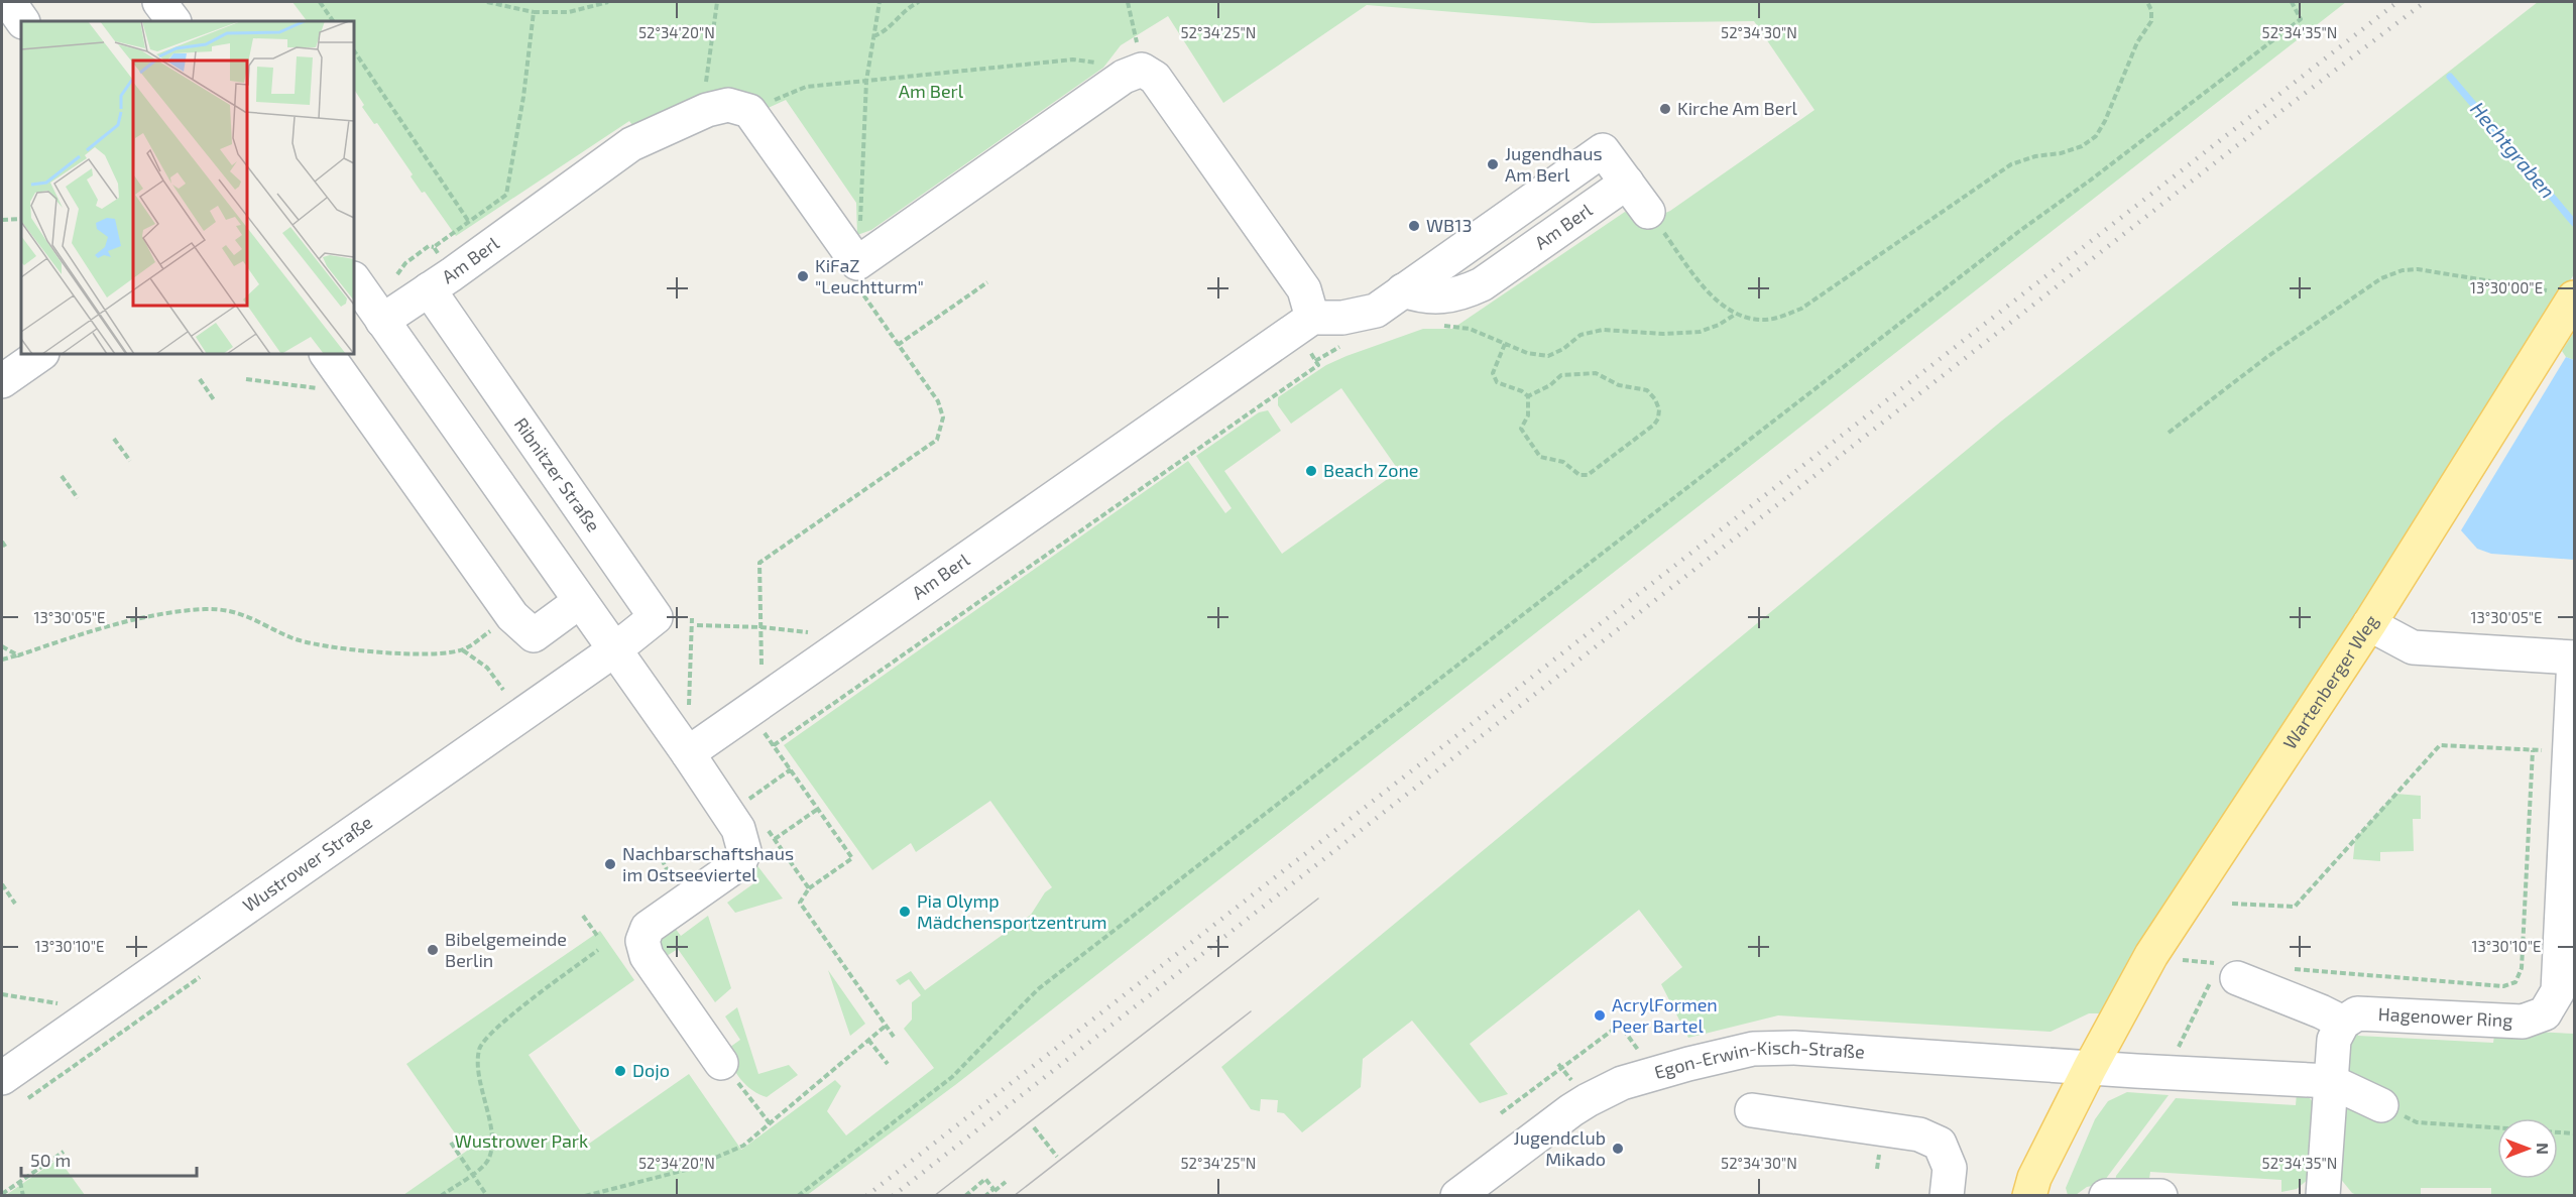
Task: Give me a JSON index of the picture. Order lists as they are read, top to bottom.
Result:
{
  "streets": {
    "main road": ["Wartenberger Weg"],
    "street": [
      "Am Berl",
      "Ribnitzer Straße",
      "Wustrower Straße",
      "Hagenower Ring",
      "Egon-Erwin-Kisch-Straße"
    ]
  },
  "crossings": [
    ["Am Berl", "Ribnitzer Straße"],
    ["Ribnitzer Straße", "Wustrower Straße"],
    ["Wartenberger Weg", "Hagenower Ring"],
    ["Wartenberger Weg", "Egon-Erwin-Kisch-Straße"]
  ],
  "water": ["Hechtgraben"],
  "parks": ["Am Berl", "Wustrower Park"],
  "places": [
    "Kirche Am Berl",
    "Jugendhaus Am Berl",
    "WB13",
    "KiFaZ \"Leuchtturm\"",
    "Beach Zone",
    "Nachbarschaftshaus im Ostseeviertel",
    "Pia Olymp Mädchensportzentrum",
    "Bibelgemeinde Berlin",
    "AcrylFormen Peer Bartel",
    "Dojo",
    "Jugendclub Mikado"
  ],
  "scale_bar": "50 m",
  "north": "right",
  "coordinates": [
    "52°34'20\"N",
    "52°34'25\"N",
    "52°34'30\"N",
    "52°34'35\"N",
    "13°30'00\"E",
    "13°30'05\"E",
    "13°30'10\"E"
  ]
}
